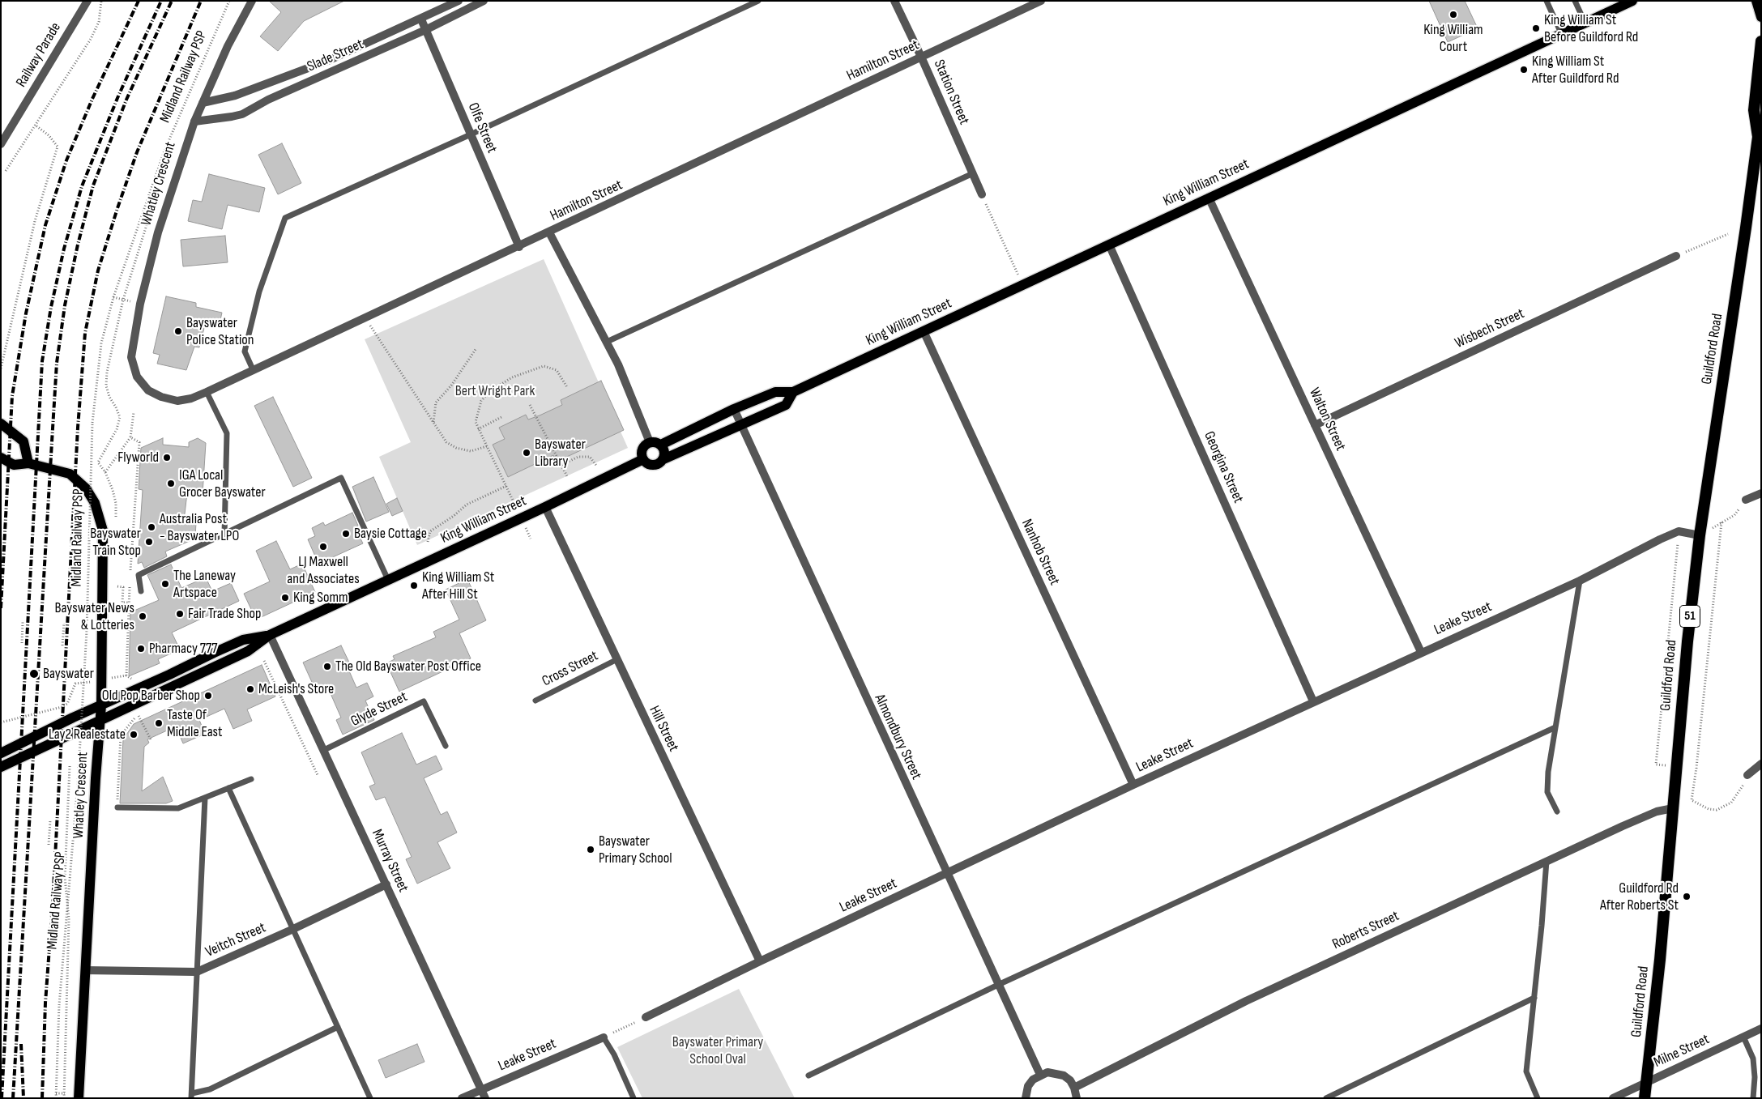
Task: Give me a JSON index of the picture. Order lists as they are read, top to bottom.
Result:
{
  "streets": {
    "highway": ["Guildford Road", "51"],
    "main road": ["King William Street", "Whatley Crescent"],
    "street": [
      "Railway Parade",
      "Slade Street",
      "Hamilton Street",
      "Station Street",
      "Olfe Street",
      "Wisbech Street",
      "Walton Street",
      "Georgina Street",
      "Nanhob Street",
      "Leake Street",
      "Hill Street",
      "Almondbury Street",
      "Murray Street",
      "Roberts Street",
      "Veitch Street",
      "Milne Street"
    ],
    "lane": ["Cross Street", "Glyde Street"],
    "path": ["Midland Railway PSP"]
  },
  "crossings": [
    ["Slade Street", "Olfe Street"],
    ["Slade Street", "Whatley Crescent"],
    ["Hamilton Street", "Station Street"],
    ["Hamilton Street", "Olfe Street"],
    ["Hamilton Street", "Whatley Crescent"],
    ["King William Street", "Whatley Crescent"],
    ["King William Street", "Walton Street"],
    ["King William Street", "Georgina Street"],
    ["King William Street", "Nanhob Street"],
    ["King William Street", "Hill Street"],
    ["King William Street", "Almondbury Street"],
    ["King William Street", "Murray Street"],
    ["Whatley Crescent", "Veitch Street"],
    ["Wisbech Street", "Walton Street"],
    ["Guildford Road", "Roberts Street"],
    ["Guildford Road", "Milne Street"],
    ["Walton Street", "Leake Street"],
    ["Georgina Street", "Leake Street"],
    ["Nanhob Street", "Leake Street"],
    ["Leake Street", "Hill Street"],
    ["Leake Street", "Almondbury Street"],
    ["Leake Street", "Murray Street"],
    ["Cross Street", "Hill Street"],
    ["Glyde Street", "Murray Street"],
    ["Murray Street", "Veitch Street"]
  ],
  "parks": ["Bert Wright Park", "Bayswater Primary School Oval"],
  "places": [
    "King William Court",
    "King William St Before Guildford Rd",
    "King William St After Guildford Rd",
    "Bayswater Police Station",
    "Bayswater Library",
    "Flyworld",
    "IGA Local Grocer Bayswater",
    "Australia Post - Bayswater LPO",
    "Baysie Cottage",
    "Bayswater Train Stop",
    "LJ Maxwell and Associates",
    "The Laneway Artspace",
    "King William St After Hill St",
    "King Somm",
    "Fair Trade Shop",
    "Bayswater News & Lotteries",
    "Pharmacy 777",
    "The Old Bayswater Post Office",
    "Bayswater",
    "McLeish's Store",
    "Old Pop Barber Shop",
    "Taste Of Middle East",
    "Lay2 Realestate",
    "Bayswater Primary School",
    "Guildford Rd After Roberts St"
  ]
}
